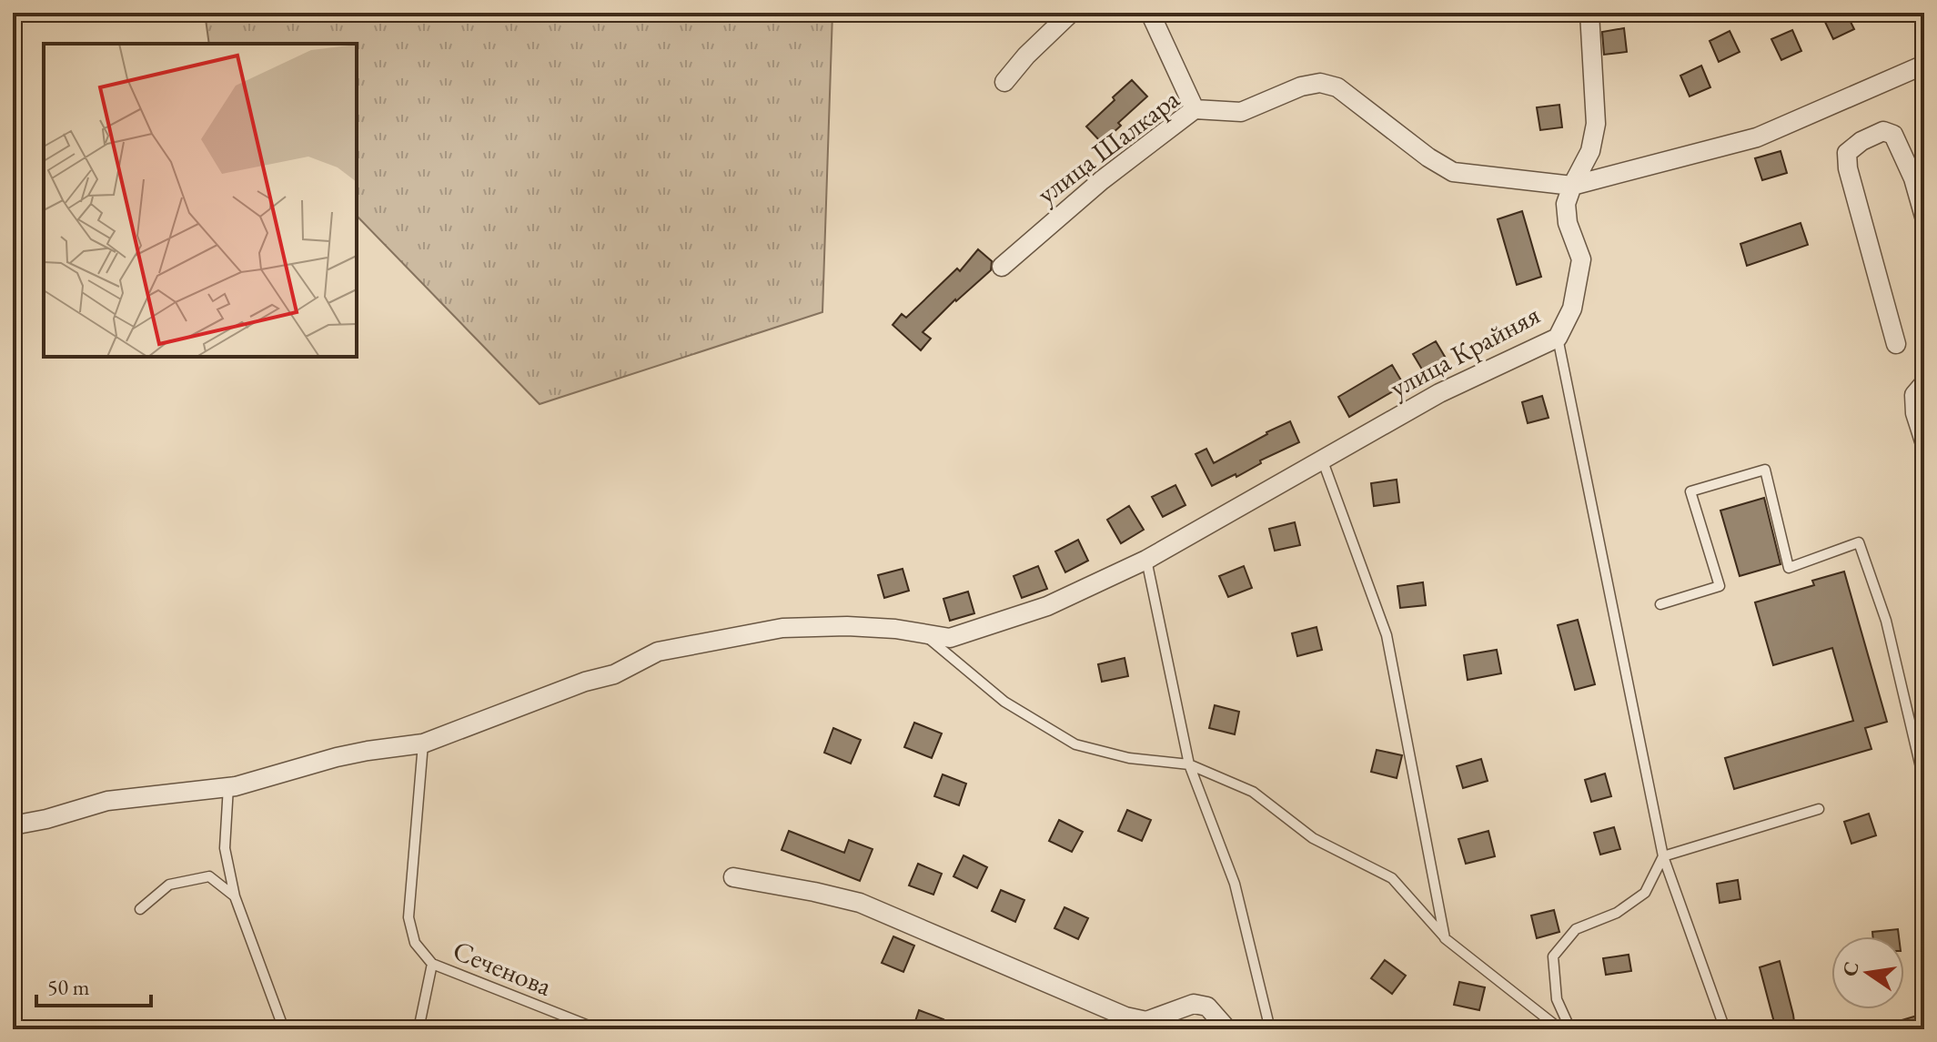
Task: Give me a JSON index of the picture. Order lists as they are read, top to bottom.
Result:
{
  "streets": {
    "street": ["улица Шалкара", "улица Крайняя"],
    "lane": ["Сеченова"]
  },
  "crossings": [
    ["улица Шалкара", "улица Крайняя"]
  ],
  "scale_bar": "50 m",
  "north": "left"
}
